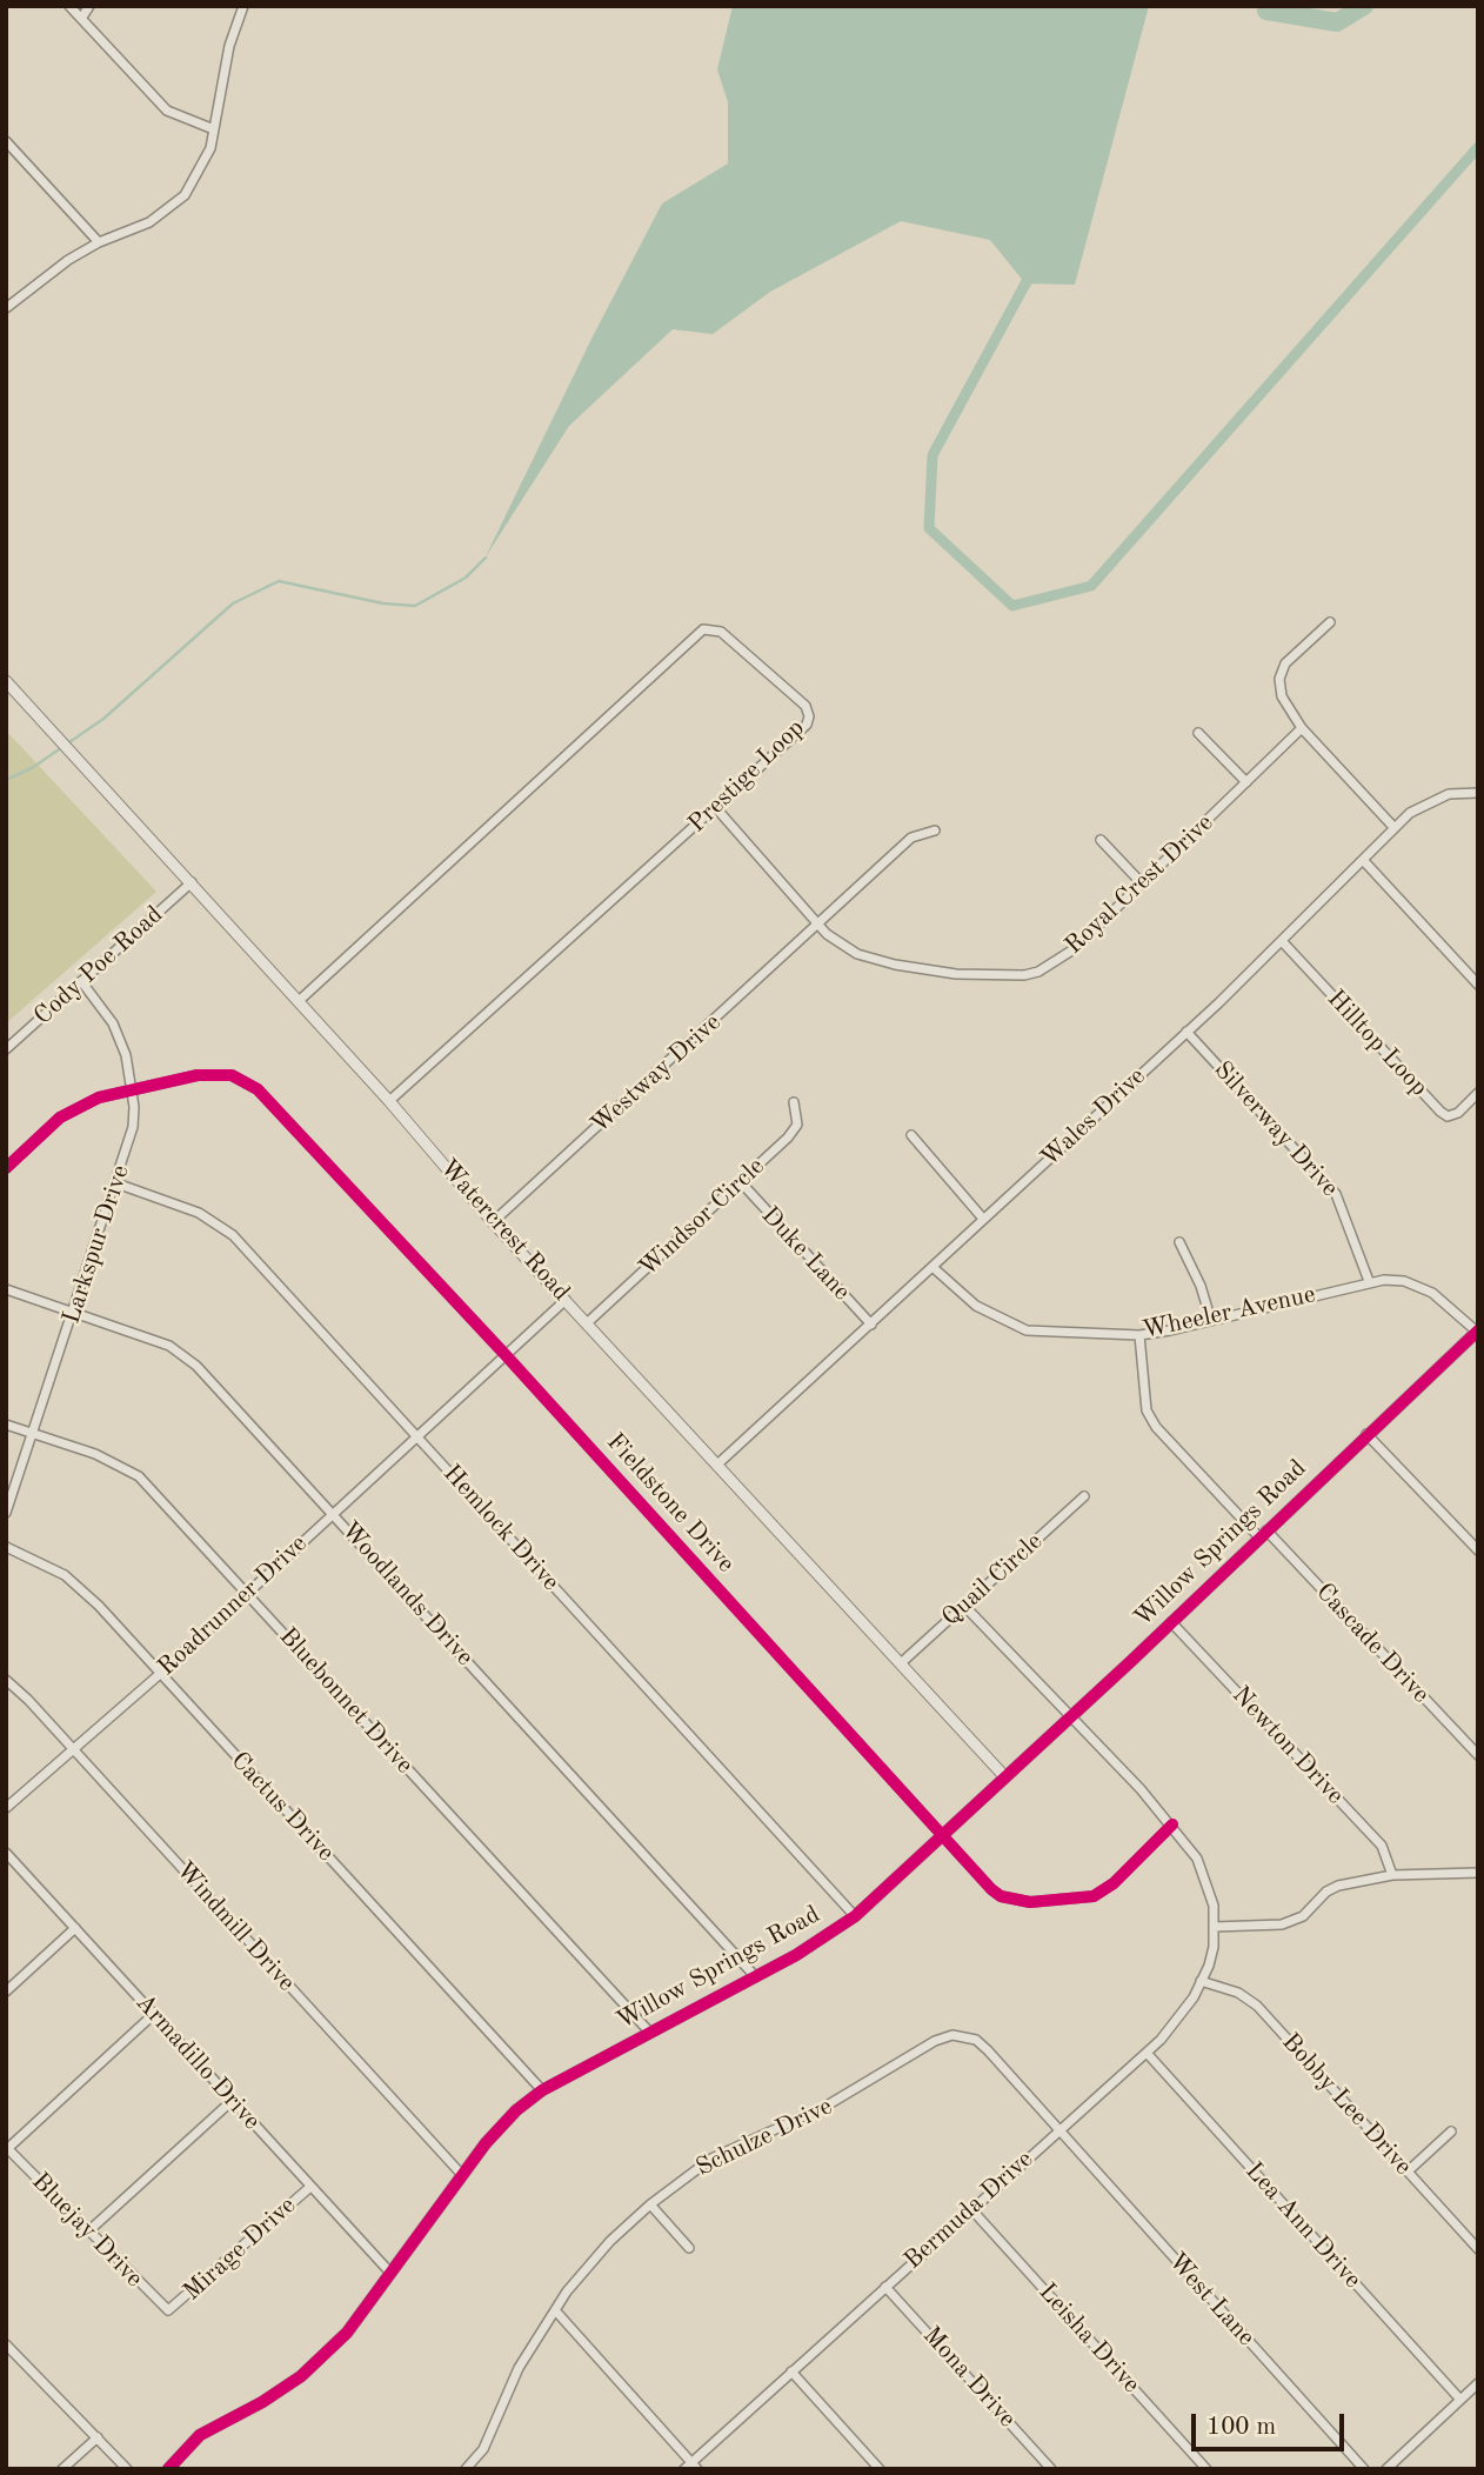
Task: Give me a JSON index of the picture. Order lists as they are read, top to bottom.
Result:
{
  "streets": {
    "street": [
      "Prestige Loop",
      "Royal Crest Drive",
      "Cody Poe Road",
      "Hilltop Loop",
      "Westway Drive",
      "Wales Drive",
      "Silverway Drive",
      "Windsor Circle",
      "Watercrest Road",
      "Larkspur Drive",
      "Duke Lane",
      "Wheeler Avenue",
      "Fieldstone Drive",
      "Hemlock Drive",
      "Willow Springs Road",
      "Quail Circle",
      "Woodlands Drive",
      "Roadrunner Drive",
      "Cascade Drive",
      "Bluebonnet Drive",
      "Newton Drive",
      "Cactus Drive",
      "Windmill Drive",
      "Armadillo Drive",
      "Bobby Lee Drive",
      "Schulze Drive",
      "Bermuda Drive",
      "Lea Ann Drive",
      "Bluejay Drive",
      "Mirage Drive",
      "West Lane",
      "Leisha Drive",
      "Mona Drive"
    ]
  },
  "crossings": [
    ["Prestige Loop", "Royal Crest Drive"],
    ["Prestige Loop", "Watercrest Road"],
    ["Royal Crest Drive", "Westway Drive"],
    ["Cody Poe Road", "Watercrest Road"],
    ["Cody Poe Road", "Larkspur Drive"],
    ["Hilltop Loop", "Wales Drive"],
    ["Westway Drive", "Watercrest Road"],
    ["Wales Drive", "Silverway Drive"],
    ["Wales Drive", "Watercrest Road"],
    ["Wales Drive", "Duke Lane"],
    ["Wales Drive", "Wheeler Avenue"],
    ["Silverway Drive", "Wheeler Avenue"],
    ["Windsor Circle", "Watercrest Road"],
    ["Windsor Circle", "Duke Lane"],
    ["Watercrest Road", "Willow Springs Road"],
    ["Watercrest Road", "Quail Circle"],
    ["Watercrest Road", "Roadrunner Drive"],
    ["Larkspur Drive", "Fieldstone Drive"],
    ["Larkspur Drive", "Hemlock Drive"],
    ["Larkspur Drive", "Woodlands Drive"],
    ["Larkspur Drive", "Bluebonnet Drive"],
    ["Wheeler Avenue", "Willow Springs Road"],
    ["Wheeler Avenue", "Cascade Drive"],
    ["Fieldstone Drive", "Willow Springs Road"],
    ["Fieldstone Drive", "Roadrunner Drive"],
    ["Fieldstone Drive", "Bermuda Drive"],
    ["Hemlock Drive", "Willow Springs Road"],
    ["Hemlock Drive", "Roadrunner Drive"],
    ["Willow Springs Road", "Woodlands Drive"],
    ["Willow Springs Road", "Cascade Drive"],
    ["Willow Springs Road", "Bluebonnet Drive"],
    ["Willow Springs Road", "Newton Drive"],
    ["Willow Springs Road", "Cactus Drive"],
    ["Willow Springs Road", "Windmill Drive"],
    ["Willow Springs Road", "Armadillo Drive"],
    ["Willow Springs Road", "Bermuda Drive"],
    ["Quail Circle", "Bermuda Drive"],
    ["Woodlands Drive", "Roadrunner Drive"],
    ["Roadrunner Drive", "Bluebonnet Drive"],
    ["Roadrunner Drive", "Cactus Drive"],
    ["Roadrunner Drive", "Windmill Drive"],
    ["Armadillo Drive", "Mirage Drive"],
    ["Bobby Lee Drive", "Bermuda Drive"],
    ["Schulze Drive", "Bermuda Drive"],
    ["Schulze Drive", "West Lane"],
    ["Bermuda Drive", "Lea Ann Drive"],
    ["Bermuda Drive", "West Lane"],
    ["Bermuda Drive", "Leisha Drive"],
    ["Bermuda Drive", "Mona Drive"],
    ["Bluejay Drive", "Mirage Drive"]
  ],
  "scale_bar": "100 m"
}
